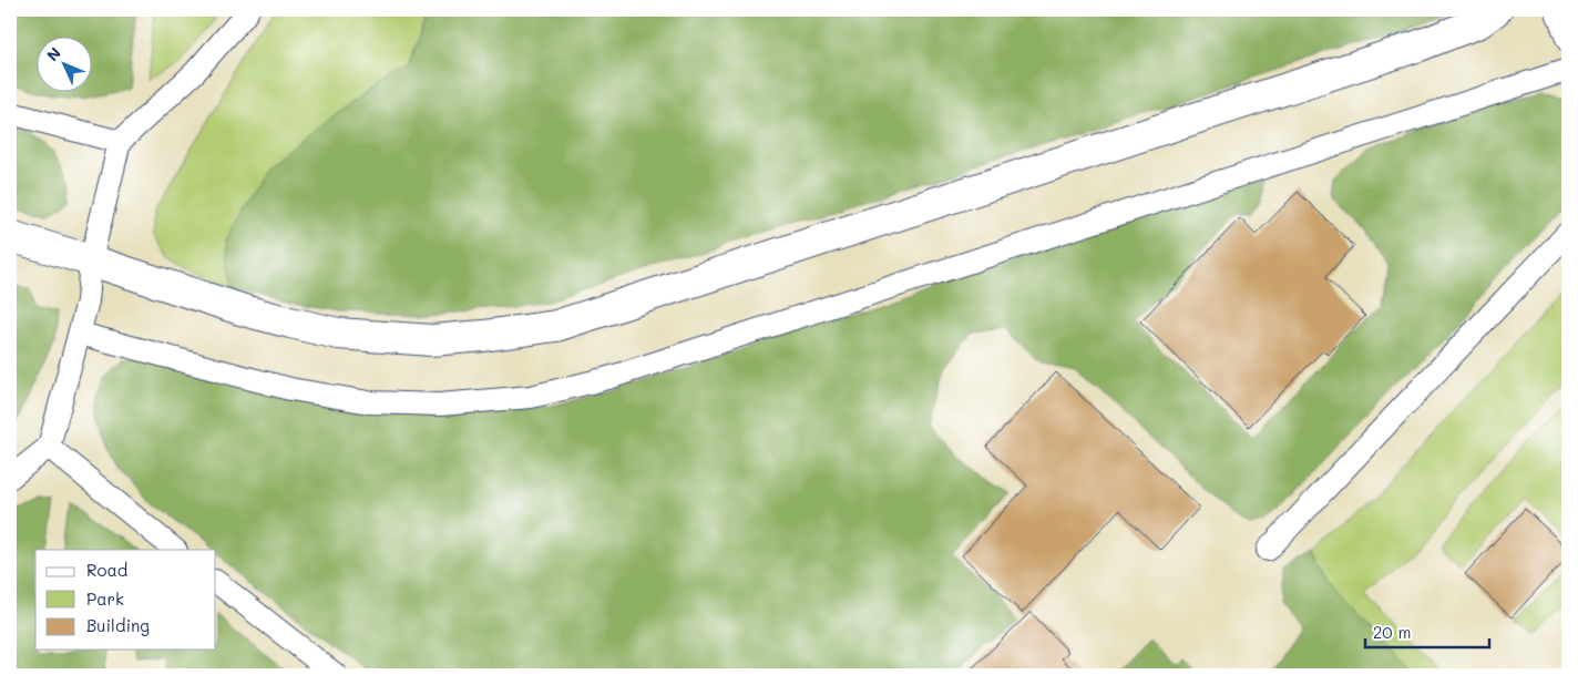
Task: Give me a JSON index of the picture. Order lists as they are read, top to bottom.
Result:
{
  "legend": ["Road", "Park", "Building"],
  "scale_bar": "20 m",
  "north": "top left"
}
